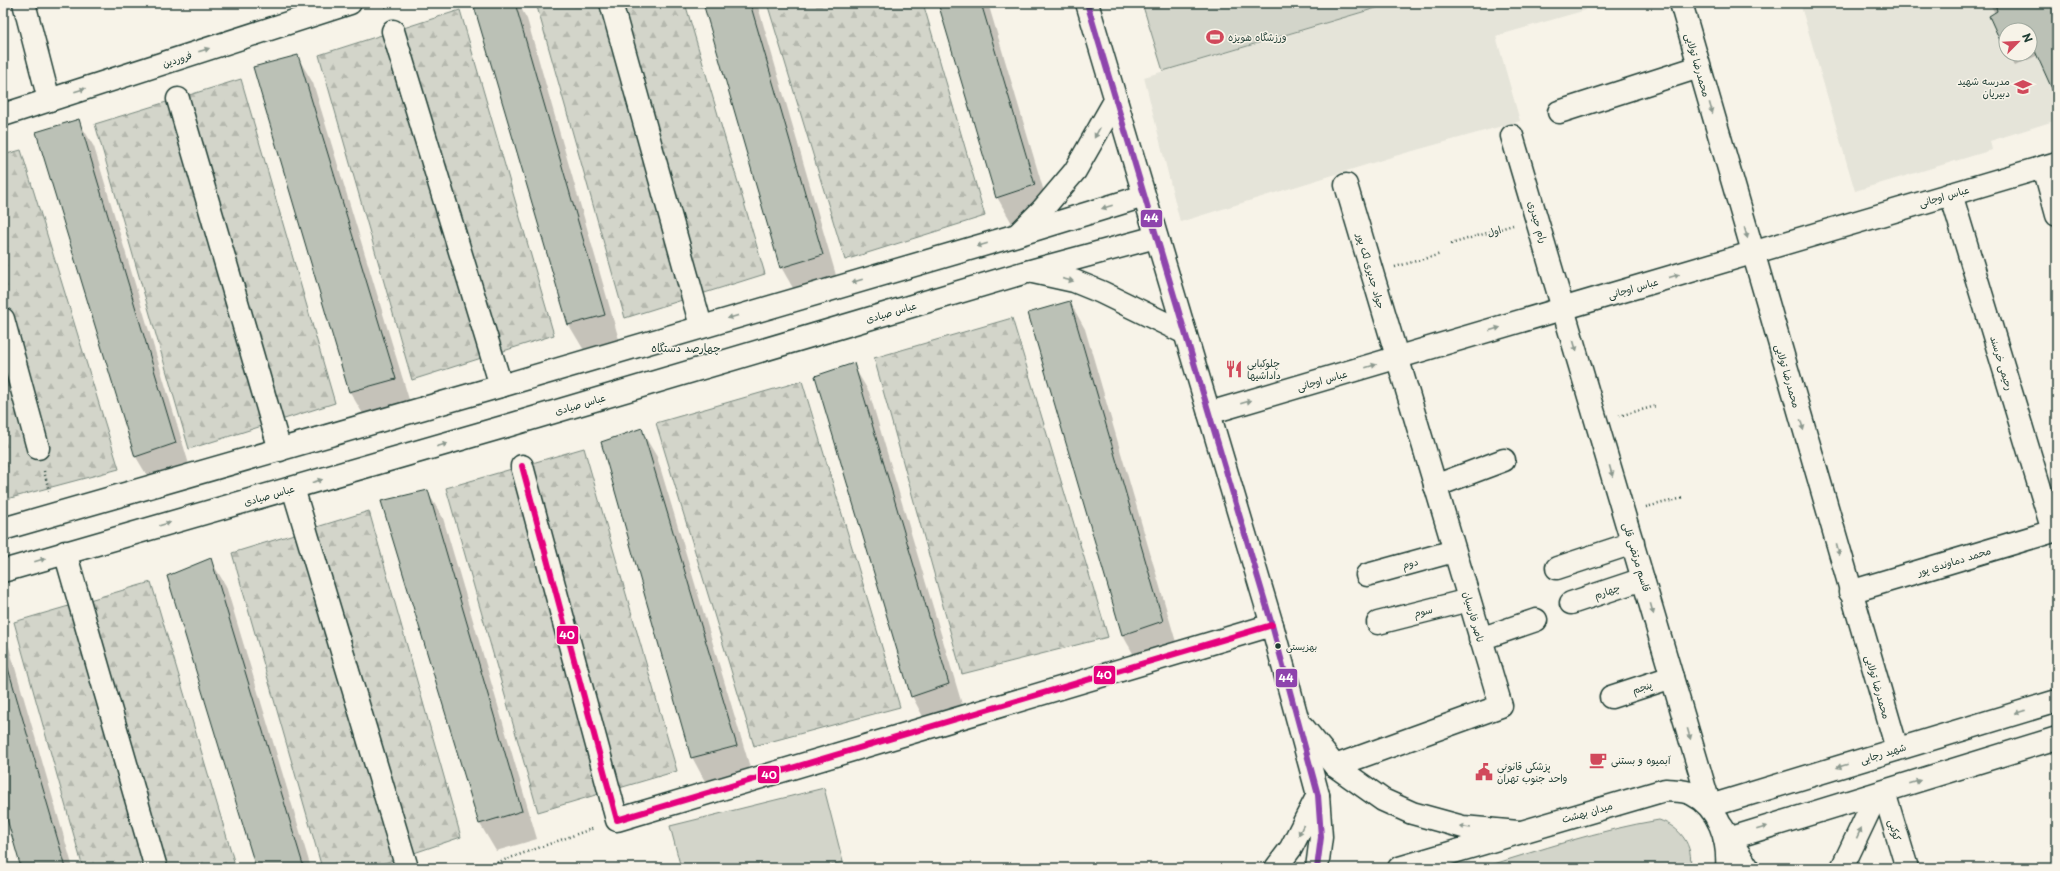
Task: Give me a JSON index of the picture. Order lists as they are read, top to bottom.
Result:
{
  "streets": {
    "main road": [
      "فروردین",
      "محمدرضا تولایی",
      "عباس اوجانی",
      "رام حیدری",
      "جواد جدیری لک پور",
      "عباس صیادی",
      "رحیمی خرسند",
      "قاسم مرتضی قلی",
      "محمد دماوندی پور",
      "دوم",
      "چهارم",
      "سوم",
      "ناصر فارسیان",
      "پنجم",
      "شهید رجایی",
      "میدان بهشت",
      "کوکبی"
    ],
    "path": ["اول"]
  },
  "crossings": [
    ["محمدرضا تولایی", "عباس اوجانی"],
    ["محمدرضا تولایی", "محمد دماوندی پور"],
    ["محمدرضا تولایی", "شهید رجایی"],
    ["عباس اوجانی", "رام حیدری"],
    ["عباس اوجانی", "جواد جدیری لک پور"],
    ["عباس اوجانی", "رحیمی خرسند"],
    ["عباس اوجانی", "قاسم مرتضی قلی"],
    ["عباس اوجانی", "ناصر فارسیان"],
    ["رام حیدری", "اول"],
    ["رام حیدری", "قاسم مرتضی قلی"],
    ["جواد جدیری لک پور", "ناصر فارسیان"],
    ["رحیمی خرسند", "محمد دماوندی پور"],
    ["قاسم مرتضی قلی", "چهارم"],
    ["قاسم مرتضی قلی", "پنجم"],
    ["قاسم مرتضی قلی", "شهید رجایی"],
    ["قاسم مرتضی قلی", "میدان بهشت"],
    ["دوم", "ناصر فارسیان"],
    ["سوم", "ناصر فارسیان"],
    ["شهید رجایی", "میدان بهشت"]
  ],
  "one_way": ["فروردین", "محمدرضا تولایی", "قاسم مرتضی قلی"],
  "districts": ["چهارصد دستگاه"],
  "places": {
    "sports": ["ورزشگاه هویزه"],
    "school or university": ["مدرسه شهید دبیریان"],
    "restaurant": ["چلوکبابی داداشیها"],
    "other": ["بهزیستی"],
    "cafe": ["آبمیوه و بستنی"],
    "public building": ["پزشکی قانونی واحد جنوب تهران"]
  },
  "lines": ["transit line 44", "transit line 40"],
  "north": "top right"
}
